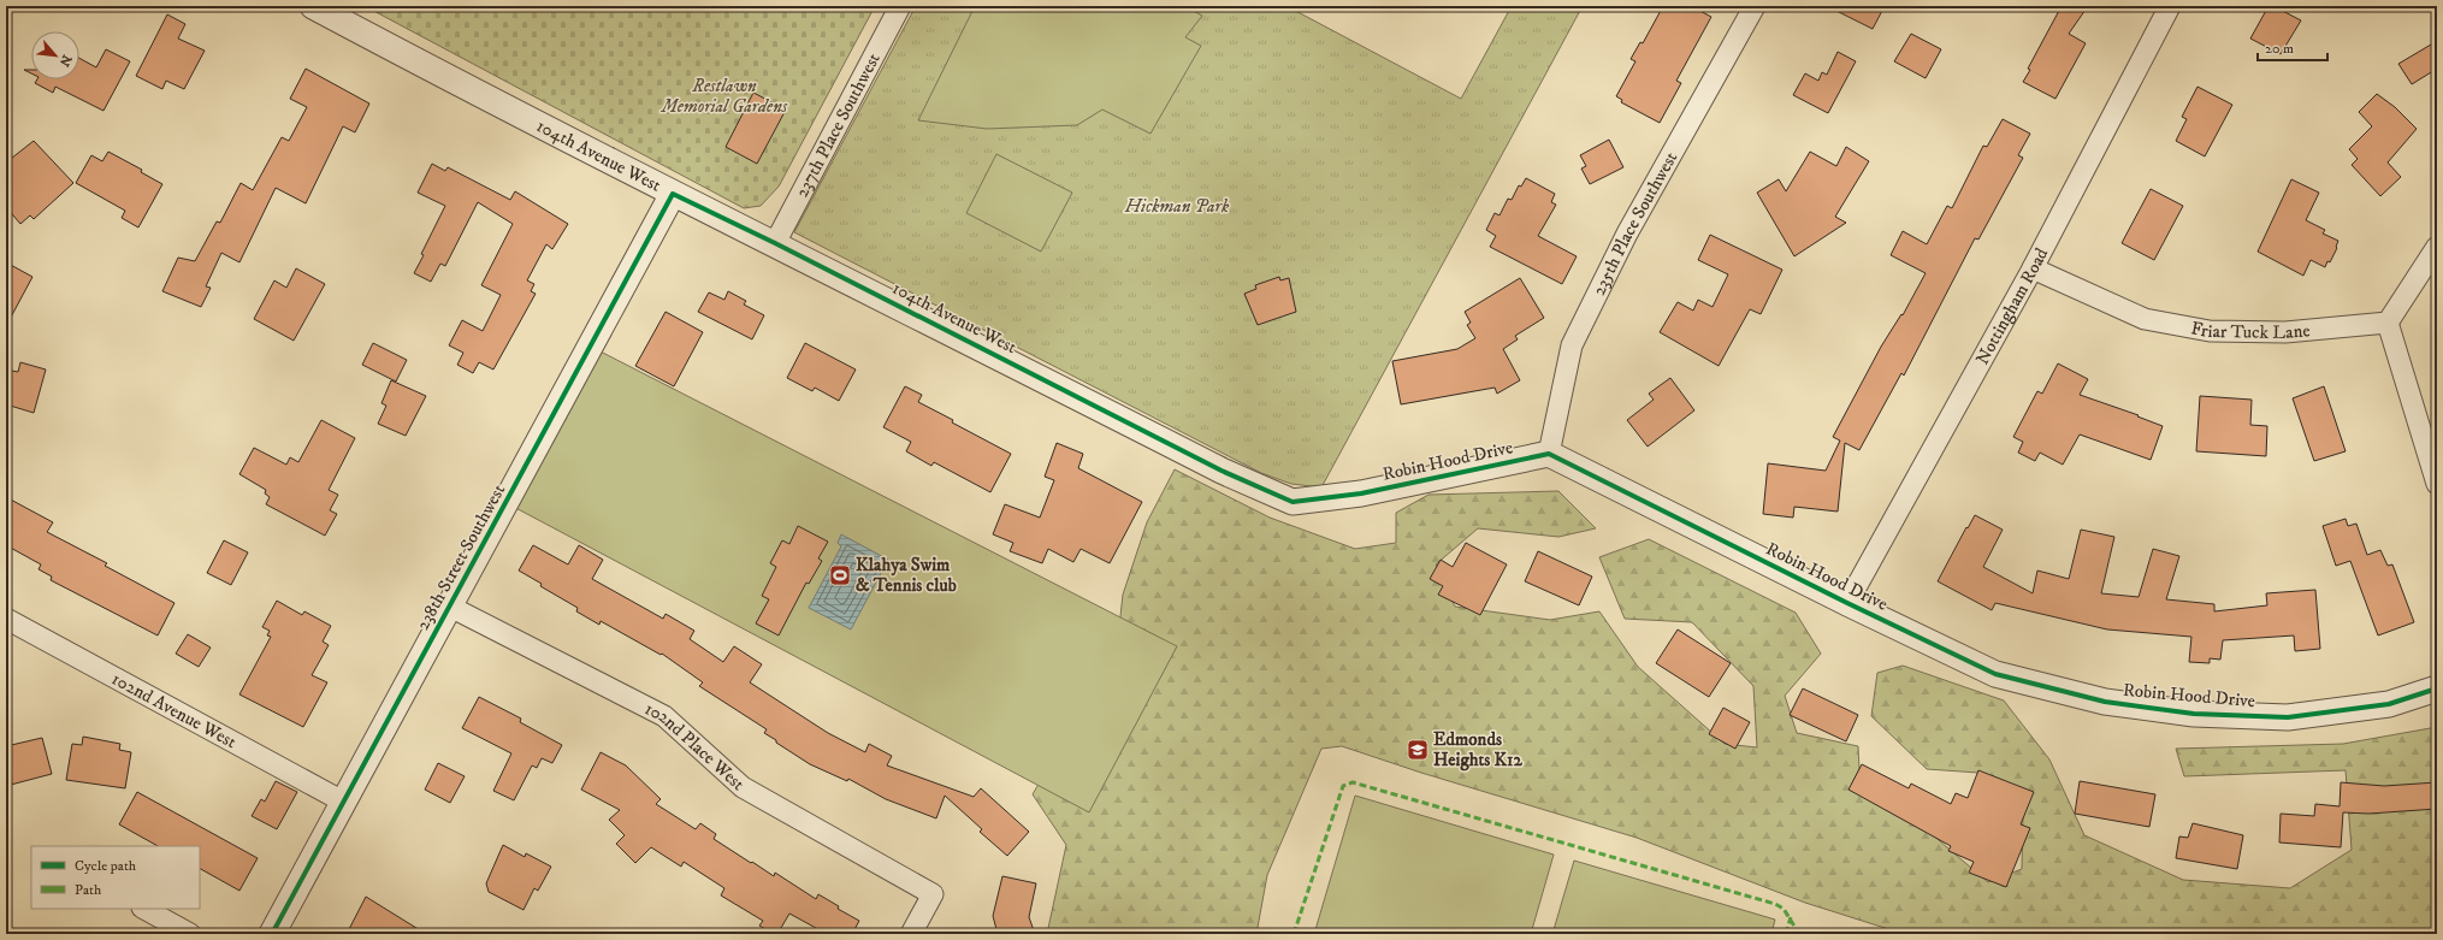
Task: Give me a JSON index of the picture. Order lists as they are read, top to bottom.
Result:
{
  "streets": {
    "street": [
      "237th Place Southwest",
      "104th Avenue West",
      "235th Place Southwest",
      "Nottingham Road",
      "Friar Tuck Lane",
      "Robin Hood Drive",
      "238th Street Southwest",
      "102nd Avenue West",
      "102nd Place West"
    ]
  },
  "crossings": [
    ["237th Place Southwest", "104th Avenue West"],
    ["104th Avenue West", "Robin Hood Drive"],
    ["104th Avenue West", "238th Street Southwest"],
    ["235th Place Southwest", "Robin Hood Drive"],
    ["Nottingham Road", "Friar Tuck Lane"],
    ["Nottingham Road", "Robin Hood Drive"],
    ["238th Street Southwest", "102nd Avenue West"],
    ["238th Street Southwest", "102nd Place West"]
  ],
  "parks": ["Restlawn Memorial Gardens", "Hickman Park"],
  "places": {
    "sports": ["Klahya Swim & Tennis club"],
    "school or university": ["Edmonds Heights K12"]
  },
  "legend": ["Cycle path", "Path"],
  "scale_bar": "20 m",
  "north": "bottom right"
}
